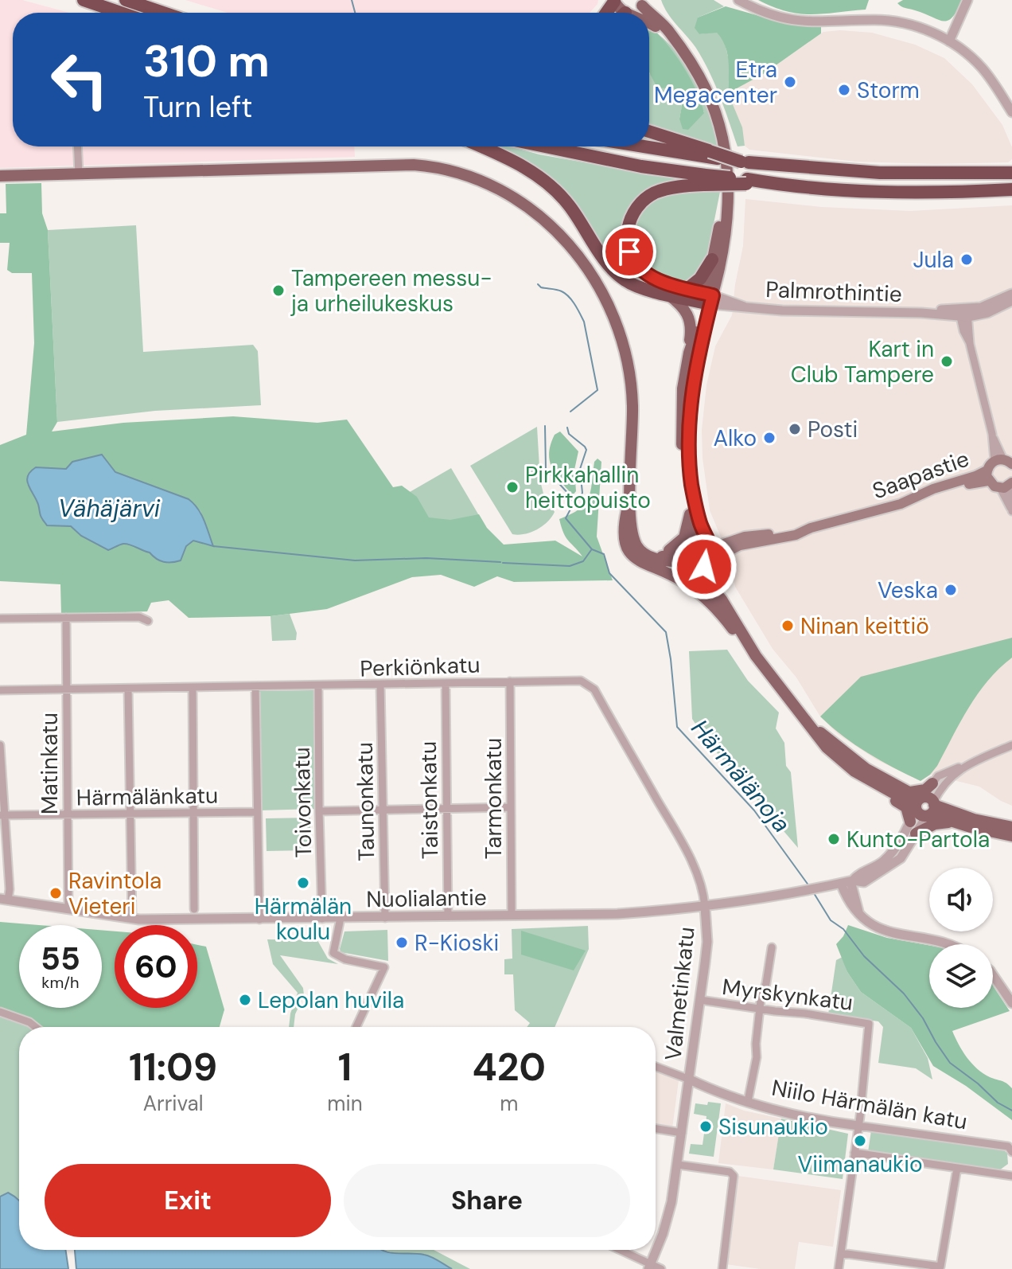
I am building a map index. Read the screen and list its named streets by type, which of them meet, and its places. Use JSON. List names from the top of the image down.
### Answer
{
  "streets": {
    "main road": ["Saapastie"],
    "street": [
      "Palmrothintie",
      "Perkiönkatu",
      "Matinkatu",
      "Härmälänkatu",
      "Tarmonkatu",
      "Taistonkatu",
      "Taunonkatu",
      "Toivonkatu",
      "Nuolialantie",
      "Valmetinkatu",
      "Myrskynkatu",
      "Niilo Härmälän katu"
    ]
  },
  "crossings": [
    ["Perkiönkatu", "Matinkatu"],
    ["Perkiönkatu", "Tarmonkatu"],
    ["Perkiönkatu", "Taistonkatu"],
    ["Perkiönkatu", "Taunonkatu"],
    ["Perkiönkatu", "Toivonkatu"],
    ["Perkiönkatu", "Nuolialantie"],
    ["Perkiönkatu", "Valmetinkatu"],
    ["Matinkatu", "Härmälänkatu"],
    ["Matinkatu", "Nuolialantie"],
    ["Tarmonkatu", "Nuolialantie"],
    ["Taistonkatu", "Nuolialantie"],
    ["Taunonkatu", "Nuolialantie"],
    ["Toivonkatu", "Nuolialantie"],
    ["Nuolialantie", "Valmetinkatu"],
    ["Valmetinkatu", "Myrskynkatu"],
    ["Valmetinkatu", "Niilo Härmälän katu"],
    ["Myrskynkatu", "Niilo Härmälän katu"]
  ],
  "water": ["Vähäjärvi", "Härmälänoja"],
  "places": [
    "Etra Megacenter",
    "Storm",
    "Jula",
    "Tampereen messu- ja urheilukeskus",
    "Kart in Club Tampere",
    "Posti",
    "Alko",
    "Pirkkahallin heittopuisto",
    "Veska",
    "Ninan keittiö",
    "Kunto-Partola",
    "Härmälän koulu",
    "Ravintola Vieteri",
    "R-Kioski",
    "Lepolan huvila",
    "Sisunaukio",
    "Viimanaukio"
  ],
  "page": {
    "turn": ["310 m", "Turn left"],
    "speed": "55 km/h",
    "limit": "60",
    "eta": [
      "11:09",
      "Arrival",
      "1",
      "min",
      "420",
      "m"
    ],
    "buttons": ["Exit", "Share"]
  }
}
